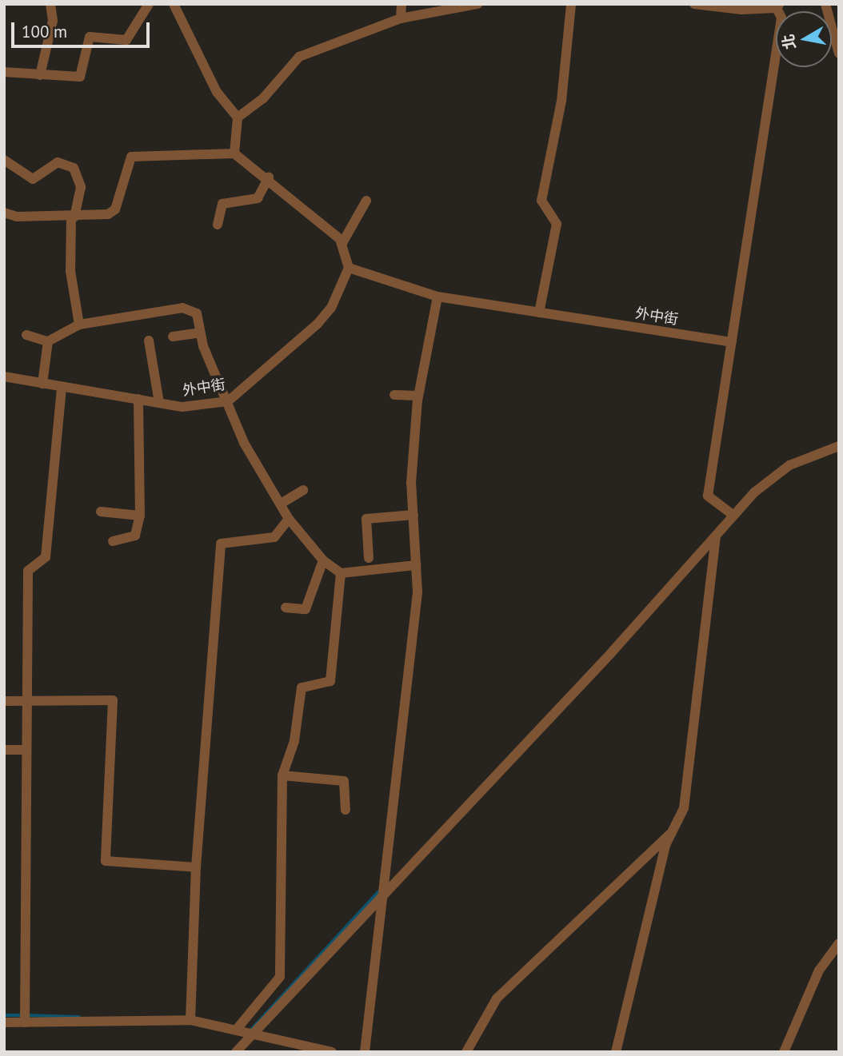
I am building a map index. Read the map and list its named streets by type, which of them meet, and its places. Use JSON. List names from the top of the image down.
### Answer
{
  "streets": {
    "street": ["外中街"]
  },
  "scale_bar": "100 m",
  "north": "left"
}
